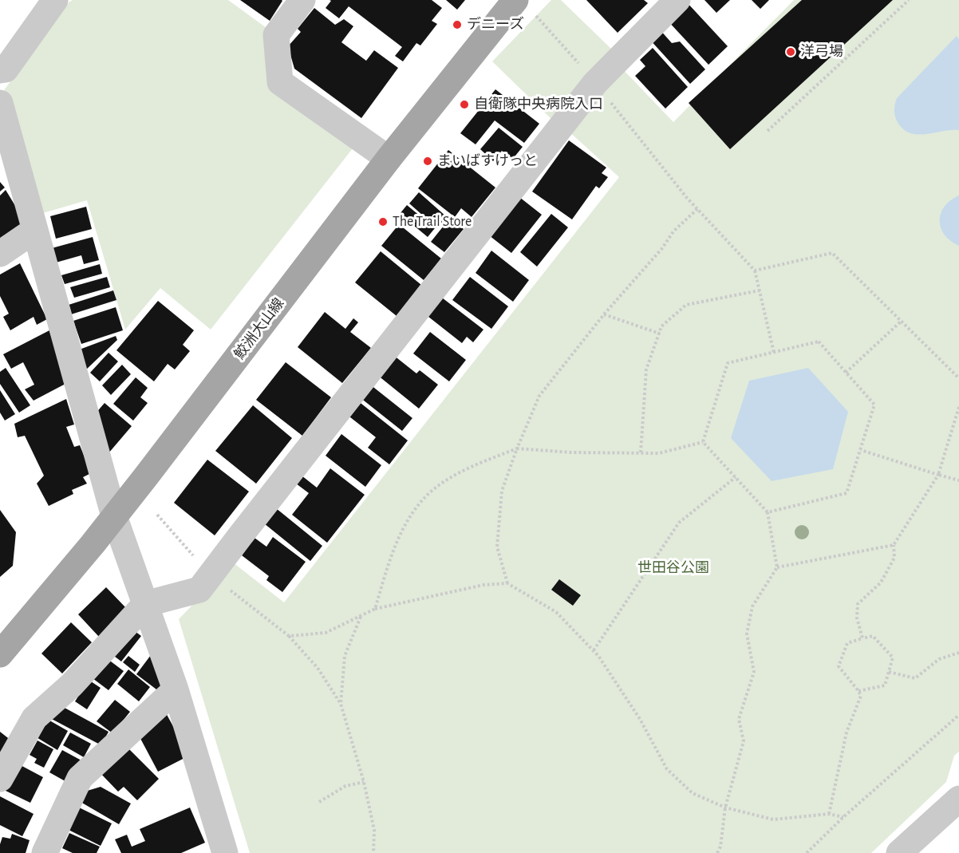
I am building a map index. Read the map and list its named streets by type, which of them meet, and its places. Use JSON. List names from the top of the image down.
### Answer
{
  "streets": {
    "main road": ["鮫洲大山線"]
  },
  "parks": ["世田谷公園"],
  "places": [
    "デニーズ",
    "洋弓場",
    "自衛隊中央病院入口",
    "まいばすけっと",
    "The Trail Store"
  ]
}
